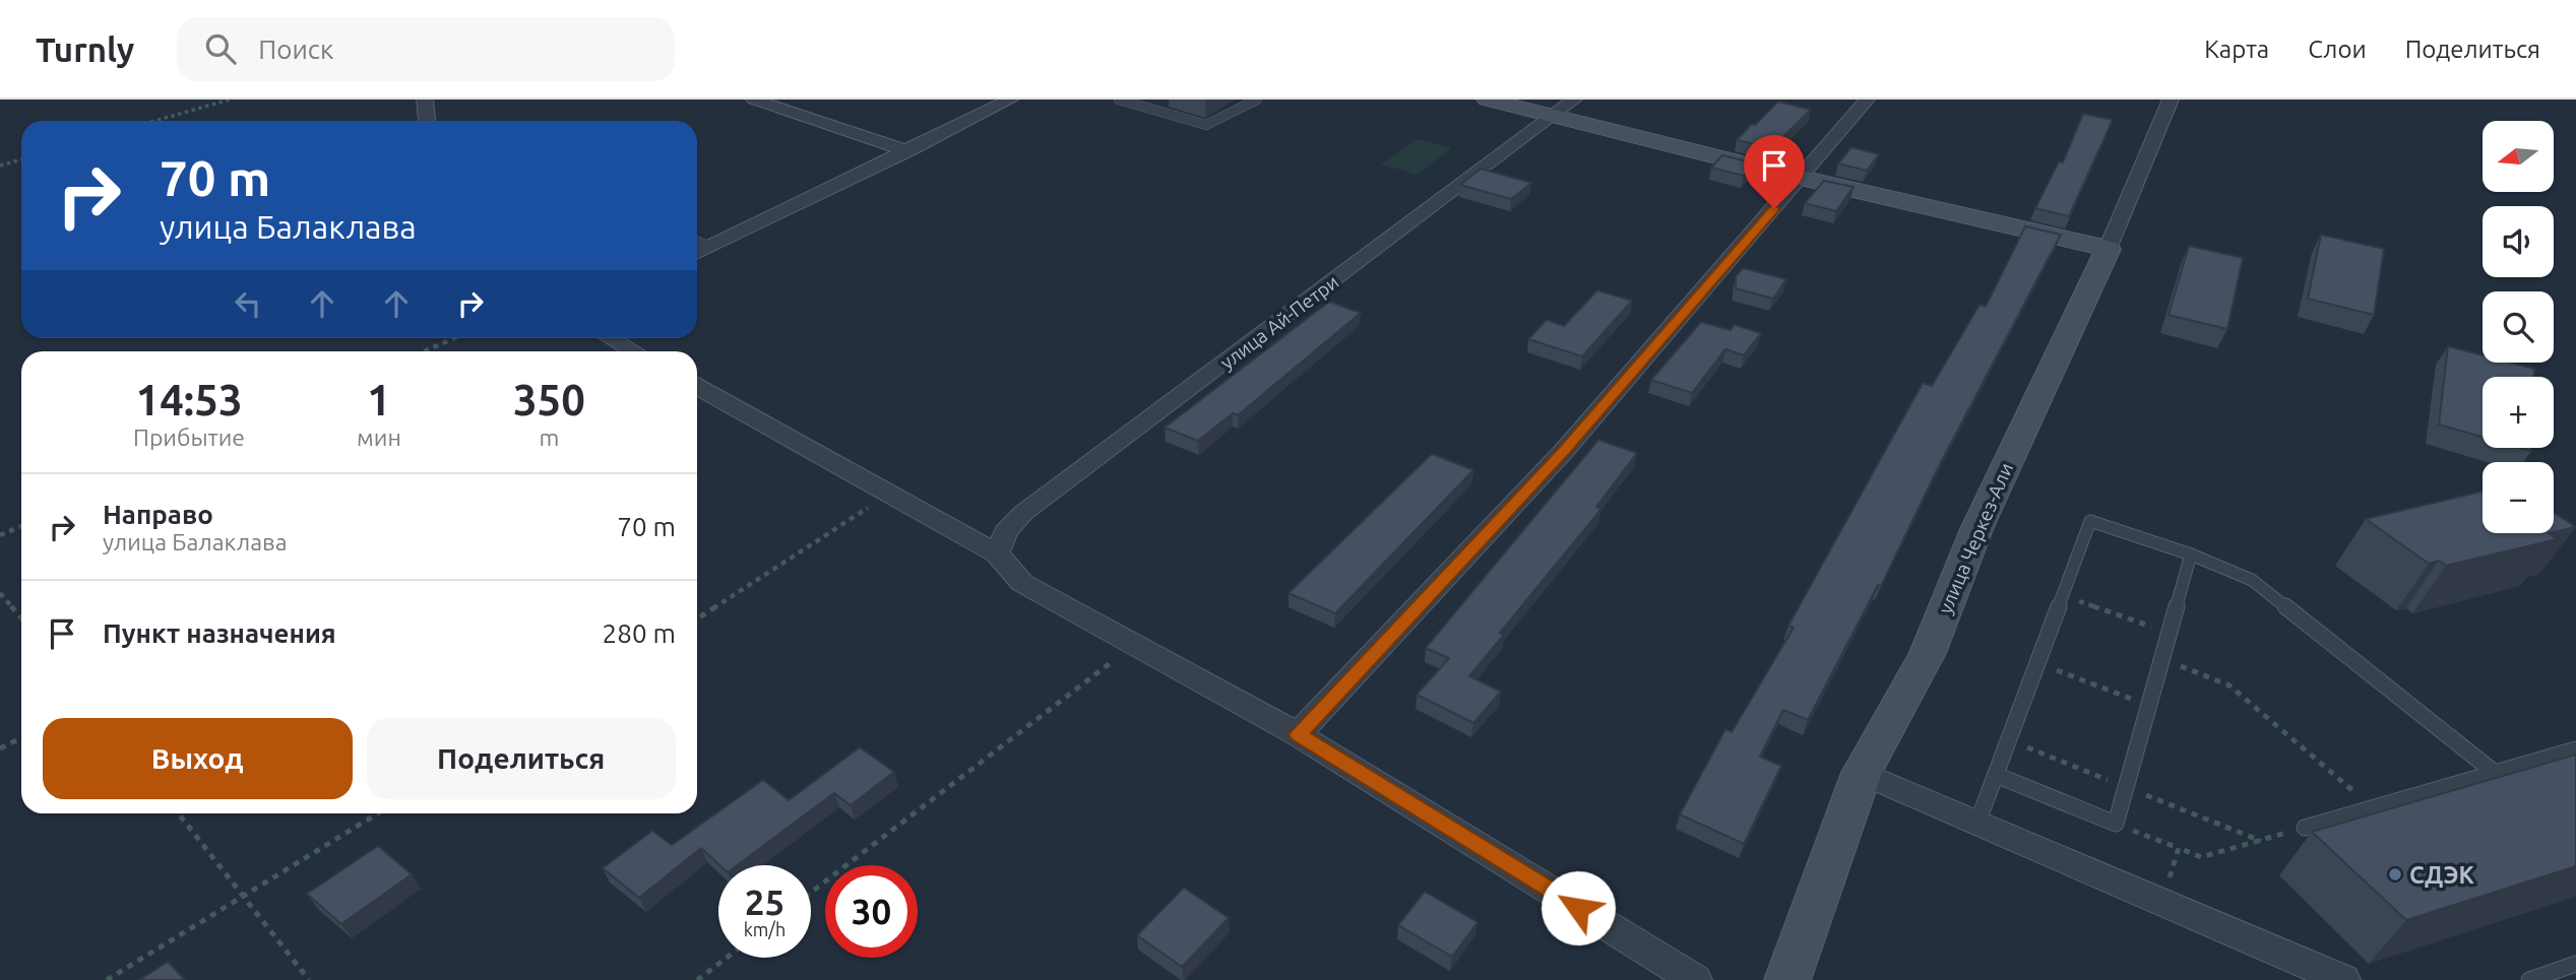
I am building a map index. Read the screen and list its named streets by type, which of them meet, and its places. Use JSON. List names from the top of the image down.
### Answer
{
  "streets": {
    "street": ["улица Ай-Петри", "улица Черкез-Али"]
  },
  "places": ["СДЭК"],
  "north": "left",
  "page": {
    "header": "Turnly",
    "search": "Поиск",
    "nav": ["Карта", "Слои", "Поделиться"],
    "map_buttons": ["+", "−"],
    "turn": ["70 m", "улица Балаклава"],
    "eta": [
      "14:53",
      "Прибытие",
      "1",
      "мин",
      "350",
      "m"
    ],
    "list": [
      {
        "name": "Направо",
        "note": "улица Балаклава",
        "value": "70 m"
      },
      {
        "name": "Пункт назначения",
        "value": "280 m"
      }
    ],
    "buttons": ["Выход", "Поделиться"],
    "speed": "25 km/h",
    "limit": "30"
  }
}
